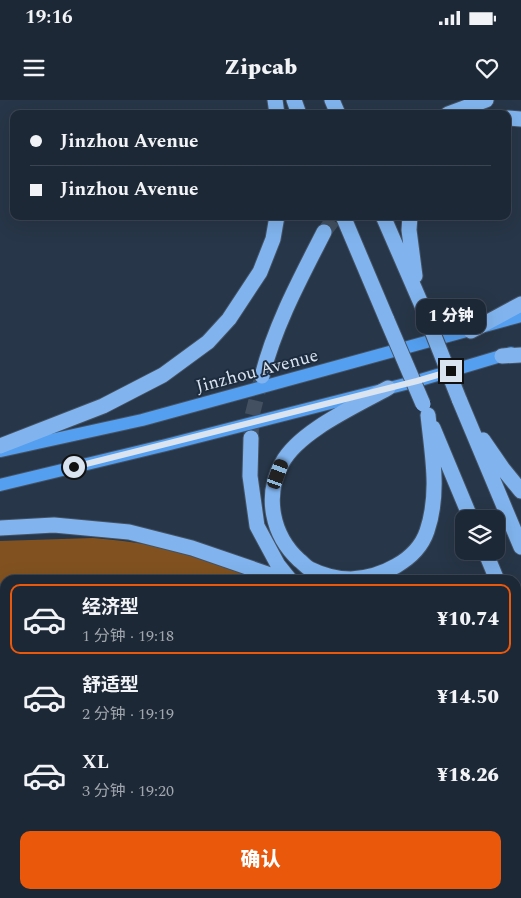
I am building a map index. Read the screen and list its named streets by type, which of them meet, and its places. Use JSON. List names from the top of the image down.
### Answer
{
  "streets": {
    "main road": ["Jinzhou Avenue"]
  },
  "page": {
    "status": "19:16",
    "header": "Zipcab",
    "banner": ["Jinzhou Avenue", "Jinzhou Avenue"],
    "bubble": "1 分钟",
    "list": [
      {
        "name": "经济型",
        "note": "1 分钟 · 19:18",
        "value": "¥10.74"
      },
      {
        "name": "舒适型",
        "note": "2 分钟 · 19:19",
        "value": "¥14.50"
      },
      {
        "name": "XL",
        "note": "3 分钟 · 19:20",
        "value": "¥18.26"
      }
    ],
    "buttons": "确认"
  }
}
